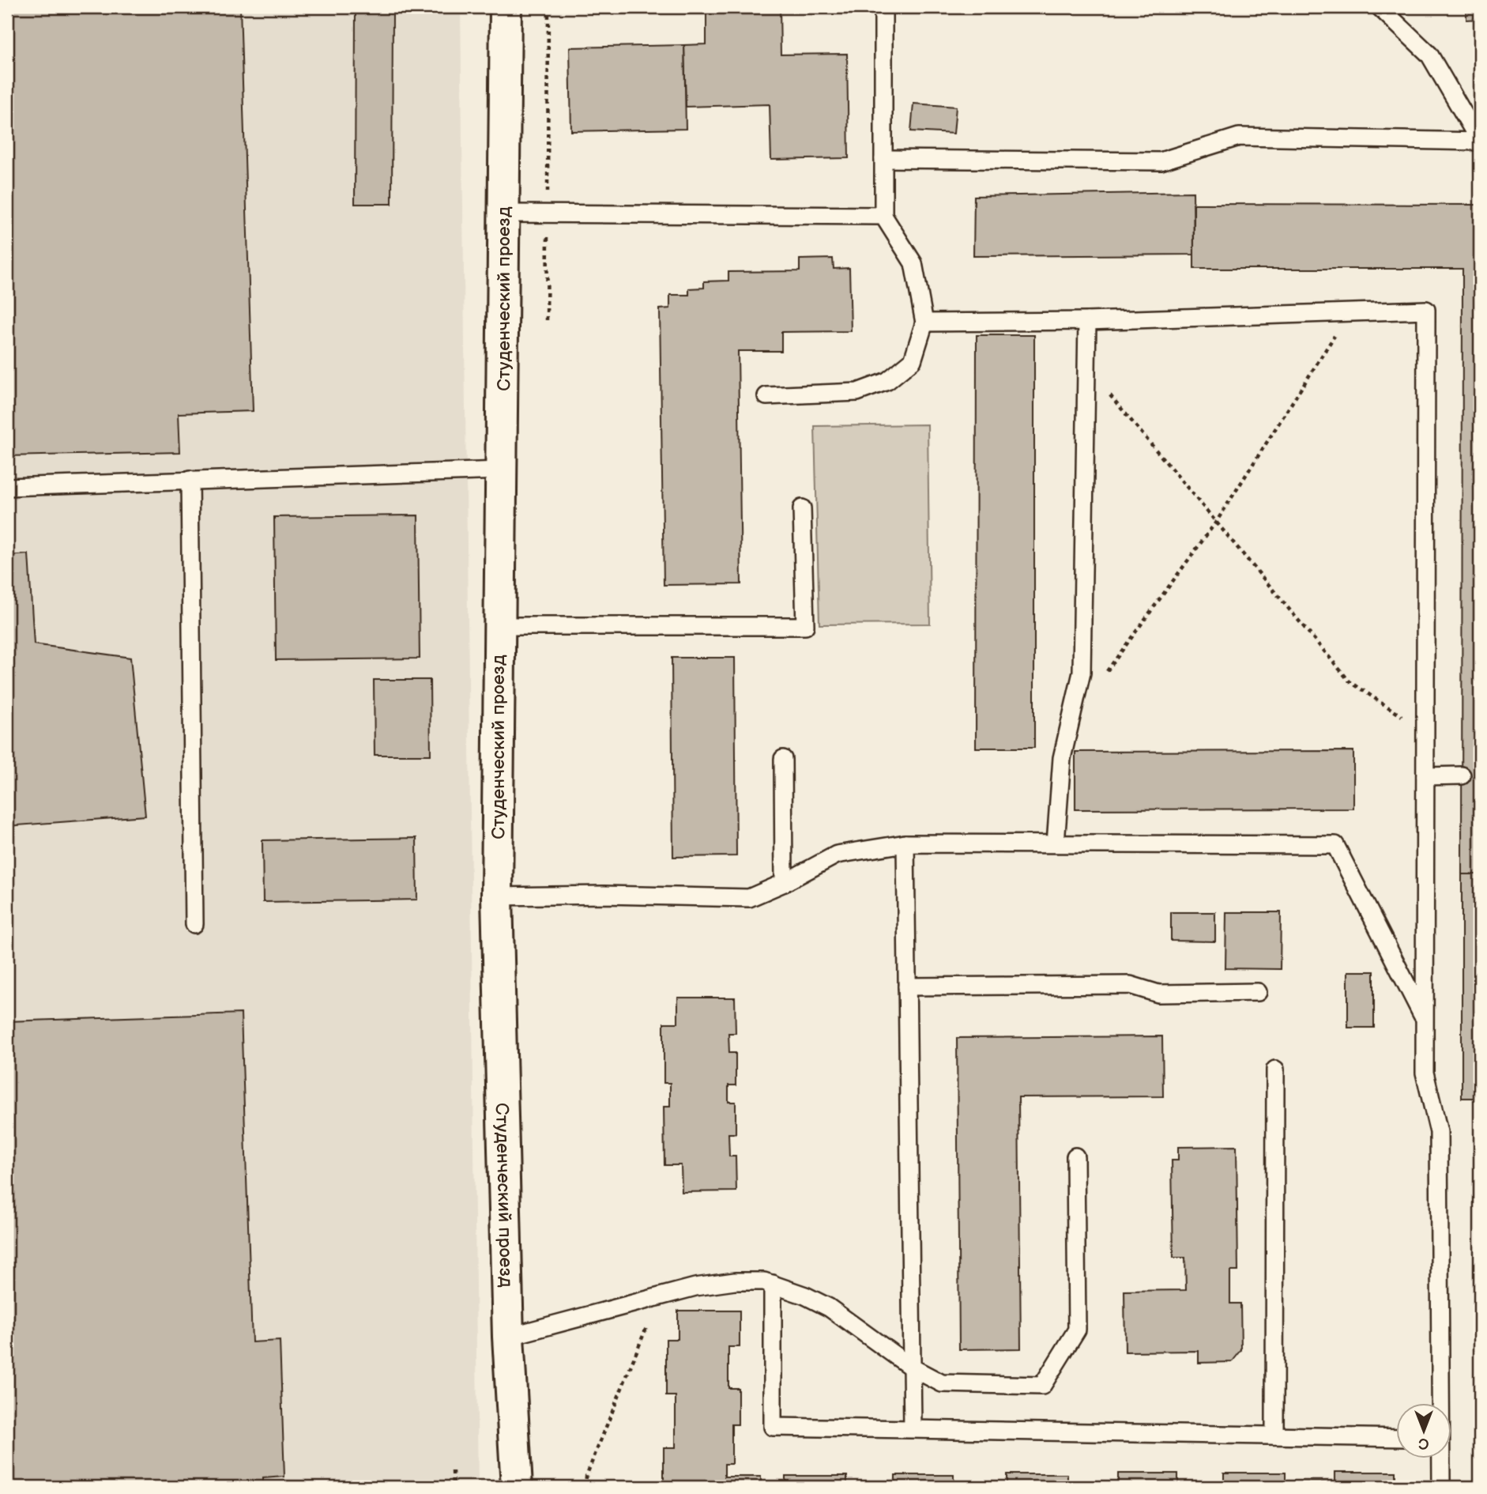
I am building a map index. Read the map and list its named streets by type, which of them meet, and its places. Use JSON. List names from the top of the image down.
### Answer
{
  "streets": {
    "street": ["Студенческий проезд"]
  },
  "north": "bottom"
}
